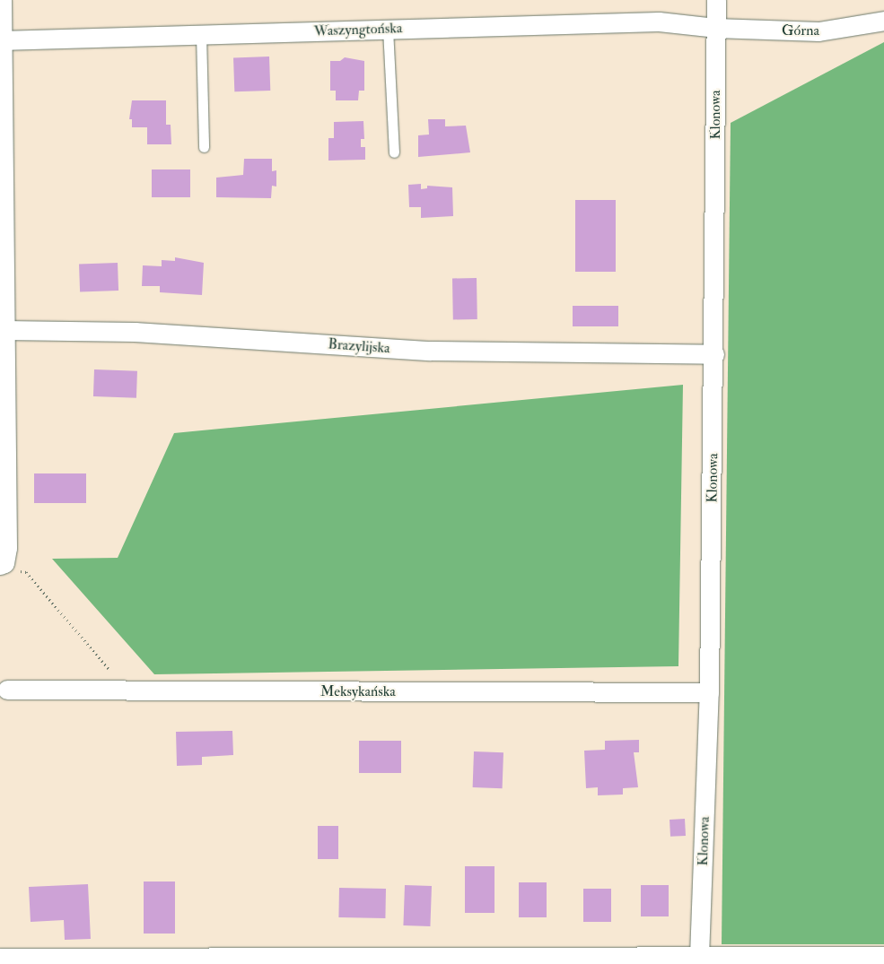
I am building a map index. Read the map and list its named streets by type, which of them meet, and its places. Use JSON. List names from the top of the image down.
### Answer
{
  "streets": {
    "street": [
      "Waszyngtońska",
      "Górna",
      "Klonowa",
      "Brazylijska",
      "Meksykańska"
    ]
  },
  "crossings": [
    ["Waszyngtońska", "Górna"],
    ["Waszyngtońska", "Klonowa"],
    ["Górna", "Klonowa"],
    ["Klonowa", "Brazylijska"],
    ["Klonowa", "Meksykańska"]
  ]
}
